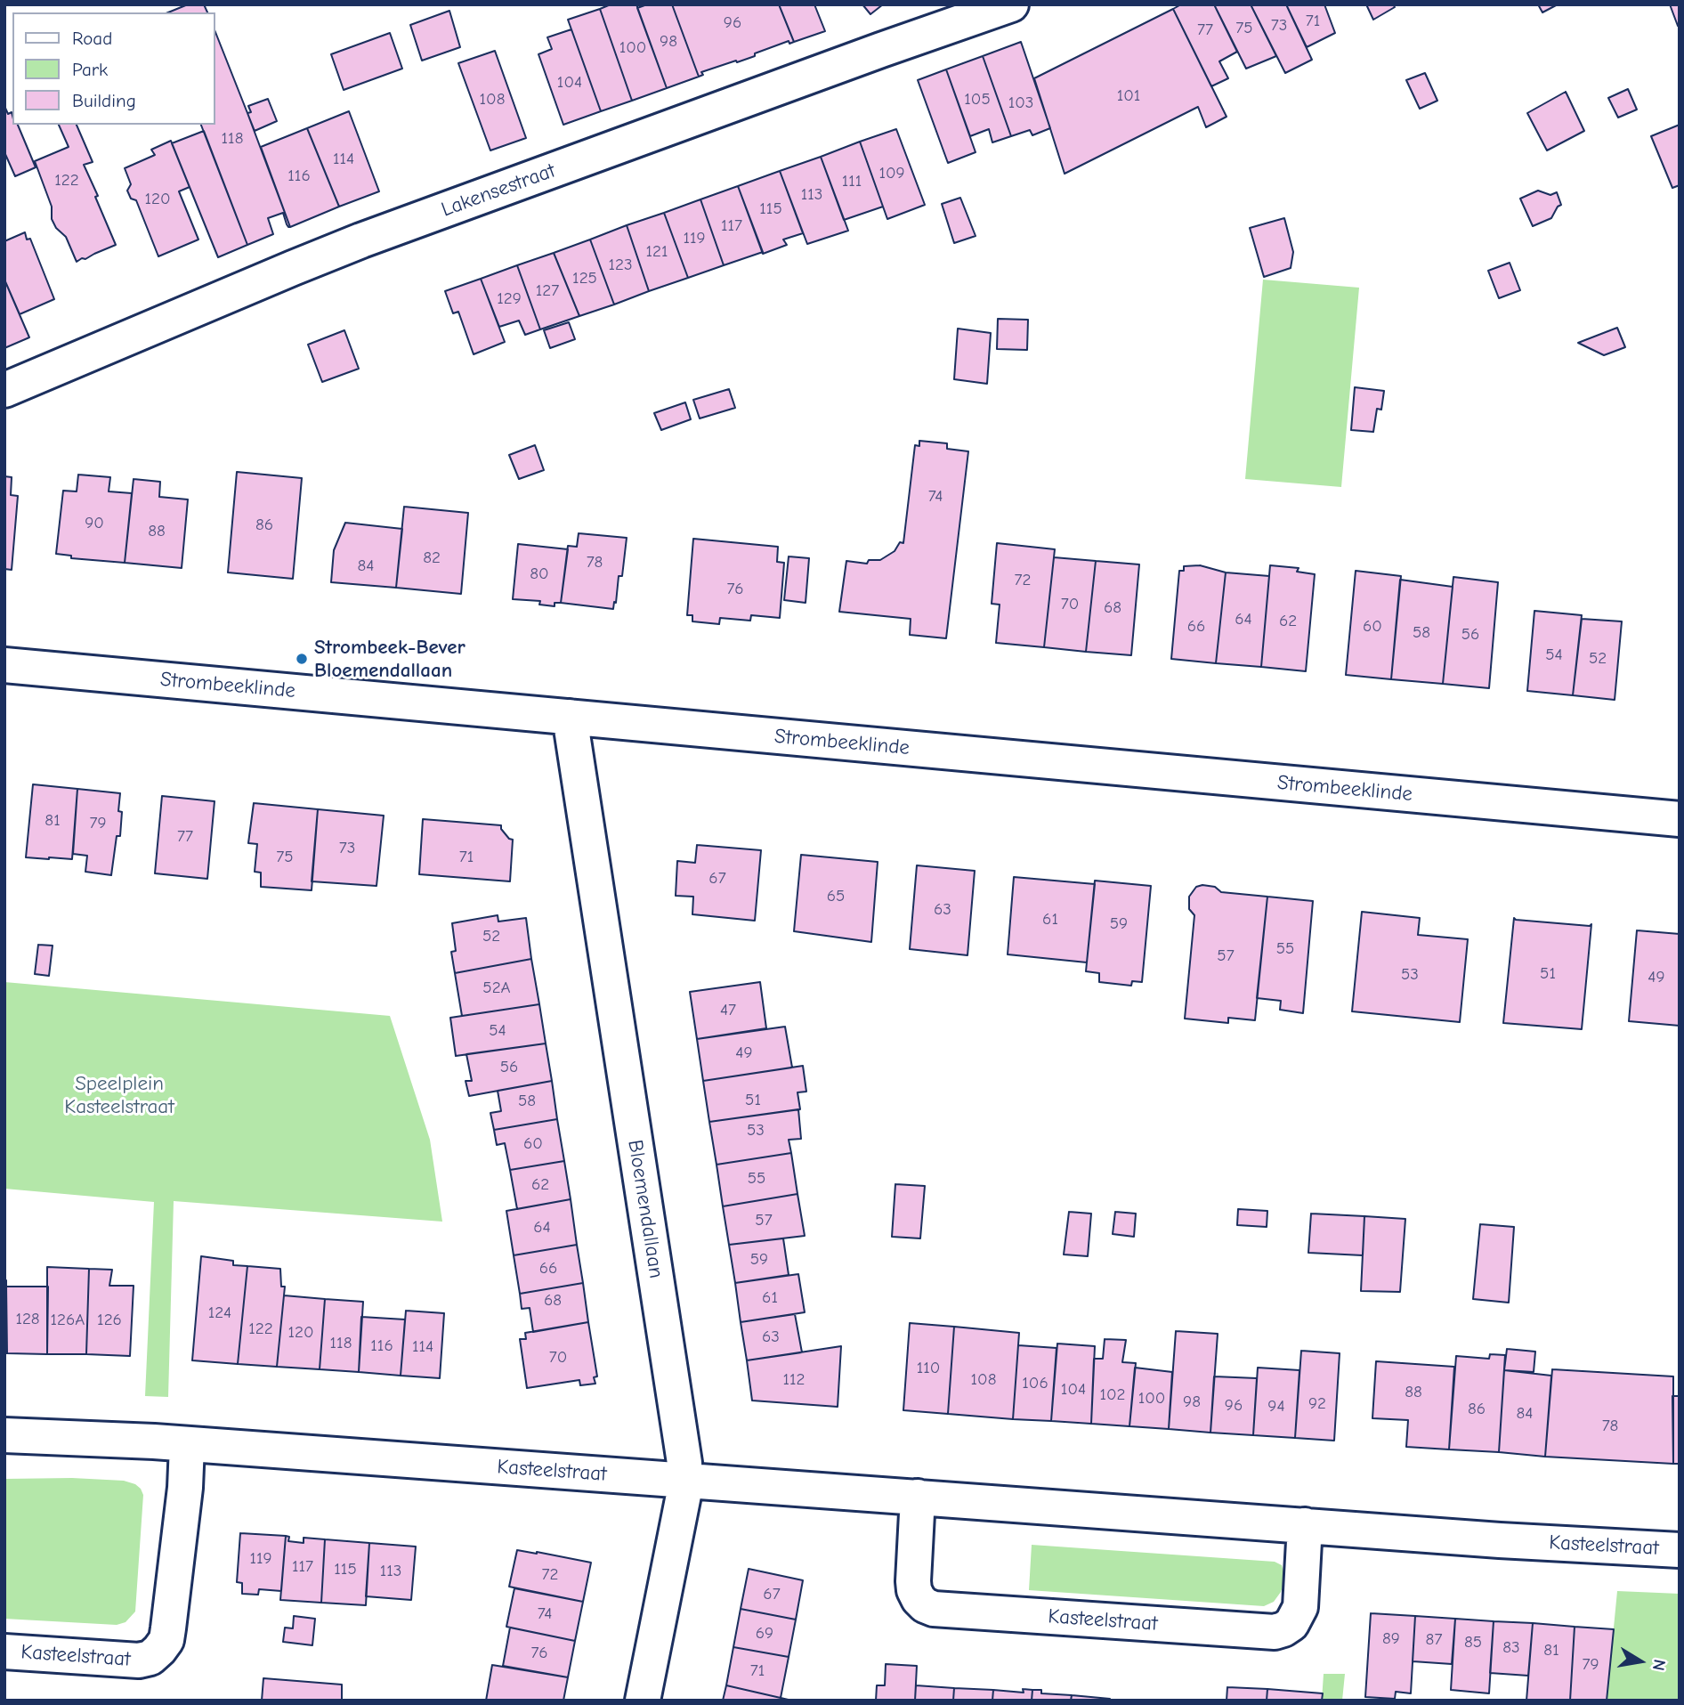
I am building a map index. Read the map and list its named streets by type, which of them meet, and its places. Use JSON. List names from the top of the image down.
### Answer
{
  "streets": {
    "street": [
      "Lakensestraat",
      "Strombeeklinde",
      "Bloemendallaan",
      "Kasteelstraat"
    ]
  },
  "crossings": [
    ["Strombeeklinde", "Bloemendallaan"],
    ["Bloemendallaan", "Kasteelstraat"]
  ],
  "parks": ["Speelplein Kasteelstraat"],
  "places": ["Strombeek-Bever Bloemendallaan"],
  "house_numbers": [
    "71",
    "96",
    "73",
    "75",
    "77",
    "98",
    "100",
    "104",
    "101",
    "108",
    "105",
    "103",
    "118",
    "114",
    "109",
    "116",
    "122",
    "111",
    "113",
    "120",
    "115",
    "117",
    "119",
    "121",
    "123",
    "125",
    "127",
    "129",
    "74",
    "90",
    "86",
    "88",
    "82",
    "78",
    "84",
    "80",
    "72",
    "76",
    "70",
    "68",
    "64",
    "62",
    "66",
    "60",
    "58",
    "56",
    "54",
    "52",
    "81",
    "79",
    "77",
    "73",
    "75",
    "71",
    "67",
    "65",
    "63",
    "61",
    "59",
    "52",
    "55",
    "57",
    "51",
    "53",
    "49",
    "52A",
    "47",
    "54",
    "49",
    "56",
    "51",
    "58",
    "53",
    "60",
    "55",
    "62",
    "57",
    "64",
    "59",
    "66",
    "61",
    "68",
    "124",
    "128",
    "126A",
    "126",
    "122",
    "120",
    "63",
    "118",
    "116",
    "114",
    "70",
    "110",
    "112",
    "108",
    "106",
    "104",
    "88",
    "102",
    "100",
    "98",
    "92",
    "96",
    "94",
    "86",
    "84",
    "78",
    "119",
    "117",
    "115",
    "113",
    "72",
    "67",
    "74",
    "69",
    "89",
    "87",
    "85",
    "83",
    "81",
    "76",
    "79",
    "71"
  ],
  "legend": ["Road", "Park", "Building"],
  "north": "right"
}
